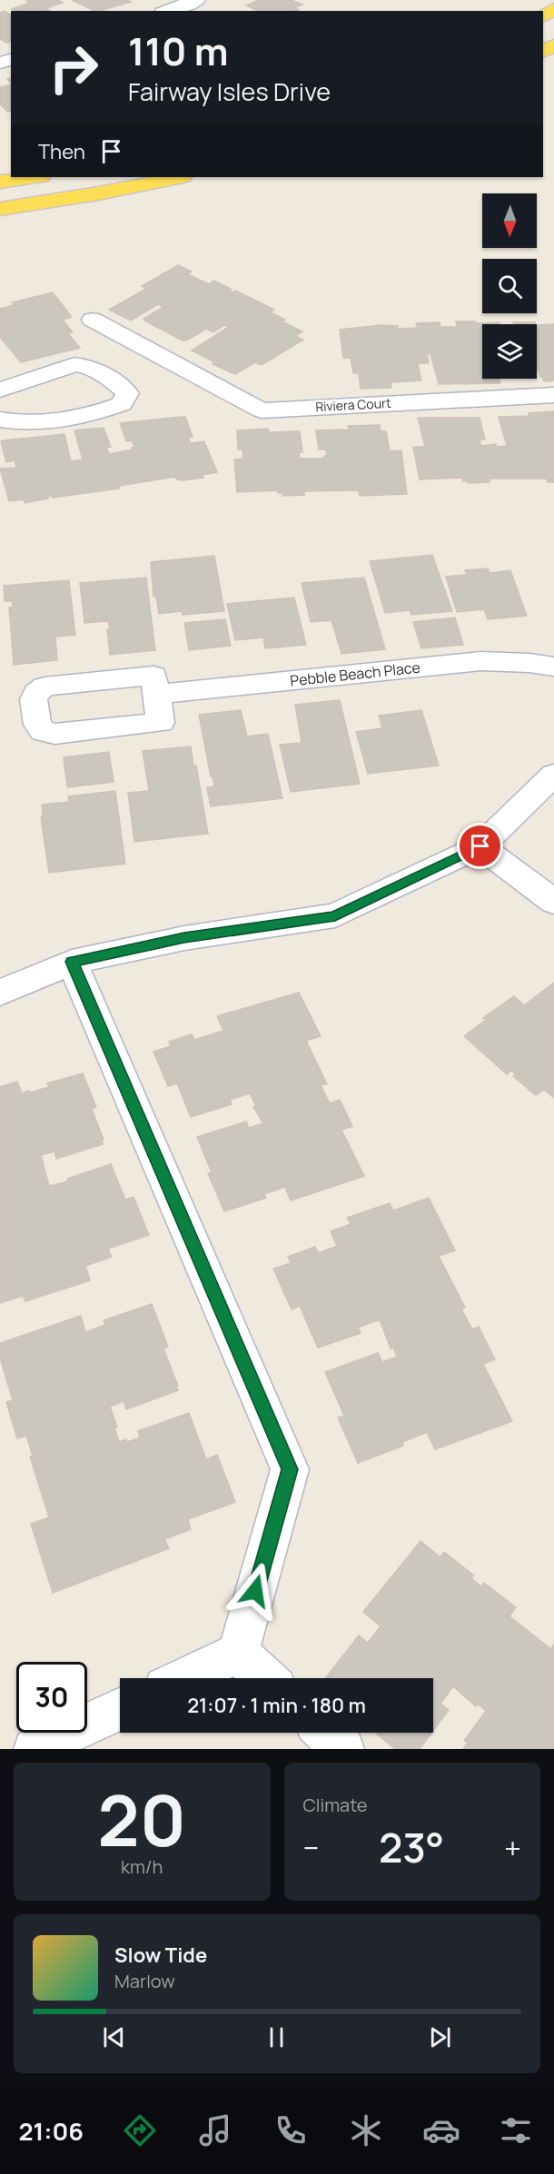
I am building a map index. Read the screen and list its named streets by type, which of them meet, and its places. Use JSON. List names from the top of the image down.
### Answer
{
  "streets": {
    "street": ["Riviera Court", "Pebble Beach Place"]
  },
  "north": "bottom",
  "page": {
    "turn": ["110 m", "Fairway Isles Drive"],
    "then": "Then",
    "limit": "30",
    "trip": "21:07 · 1 min · 180 m",
    "tile": [
      ["20", "km/h"],
      "Climate"
    ],
    "heat": ["−", "23°", "+"],
    "song": ["Slow Tide", "Marlow"],
    "tabs": "21:06"
  }
}
